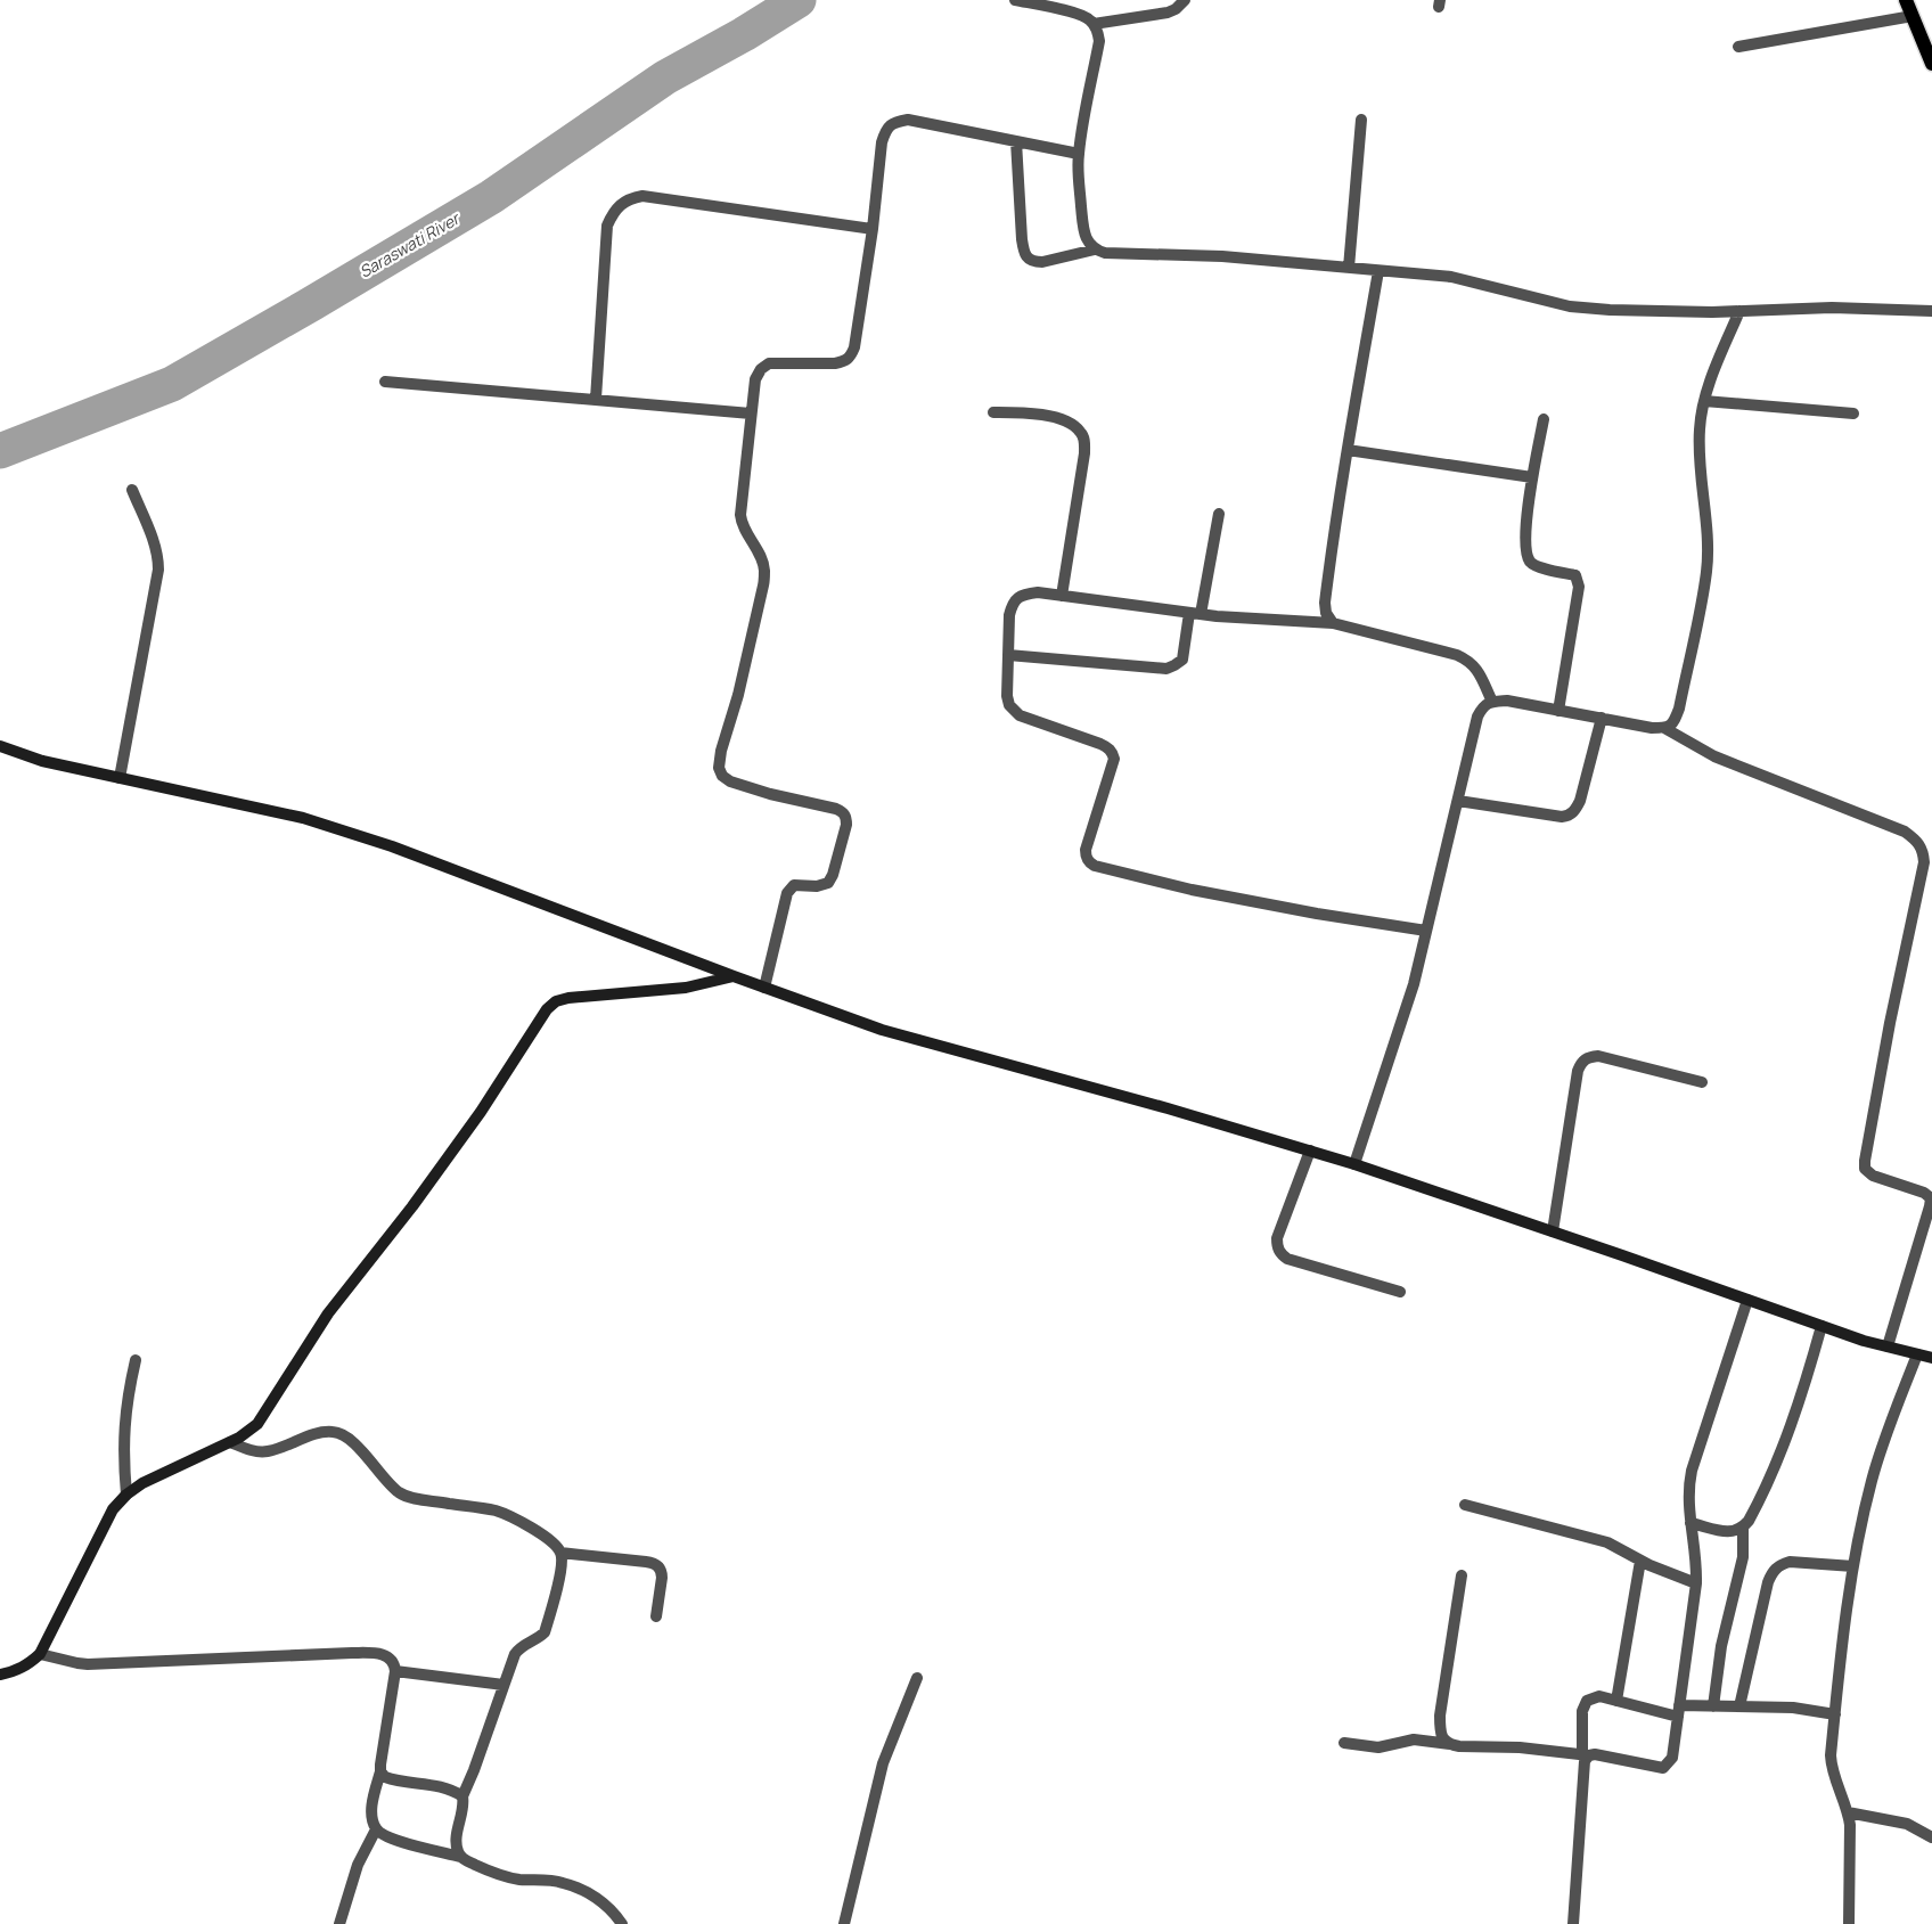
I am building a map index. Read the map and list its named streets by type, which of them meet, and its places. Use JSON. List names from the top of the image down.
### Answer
{
  "water": ["Saraswati River"]
}
